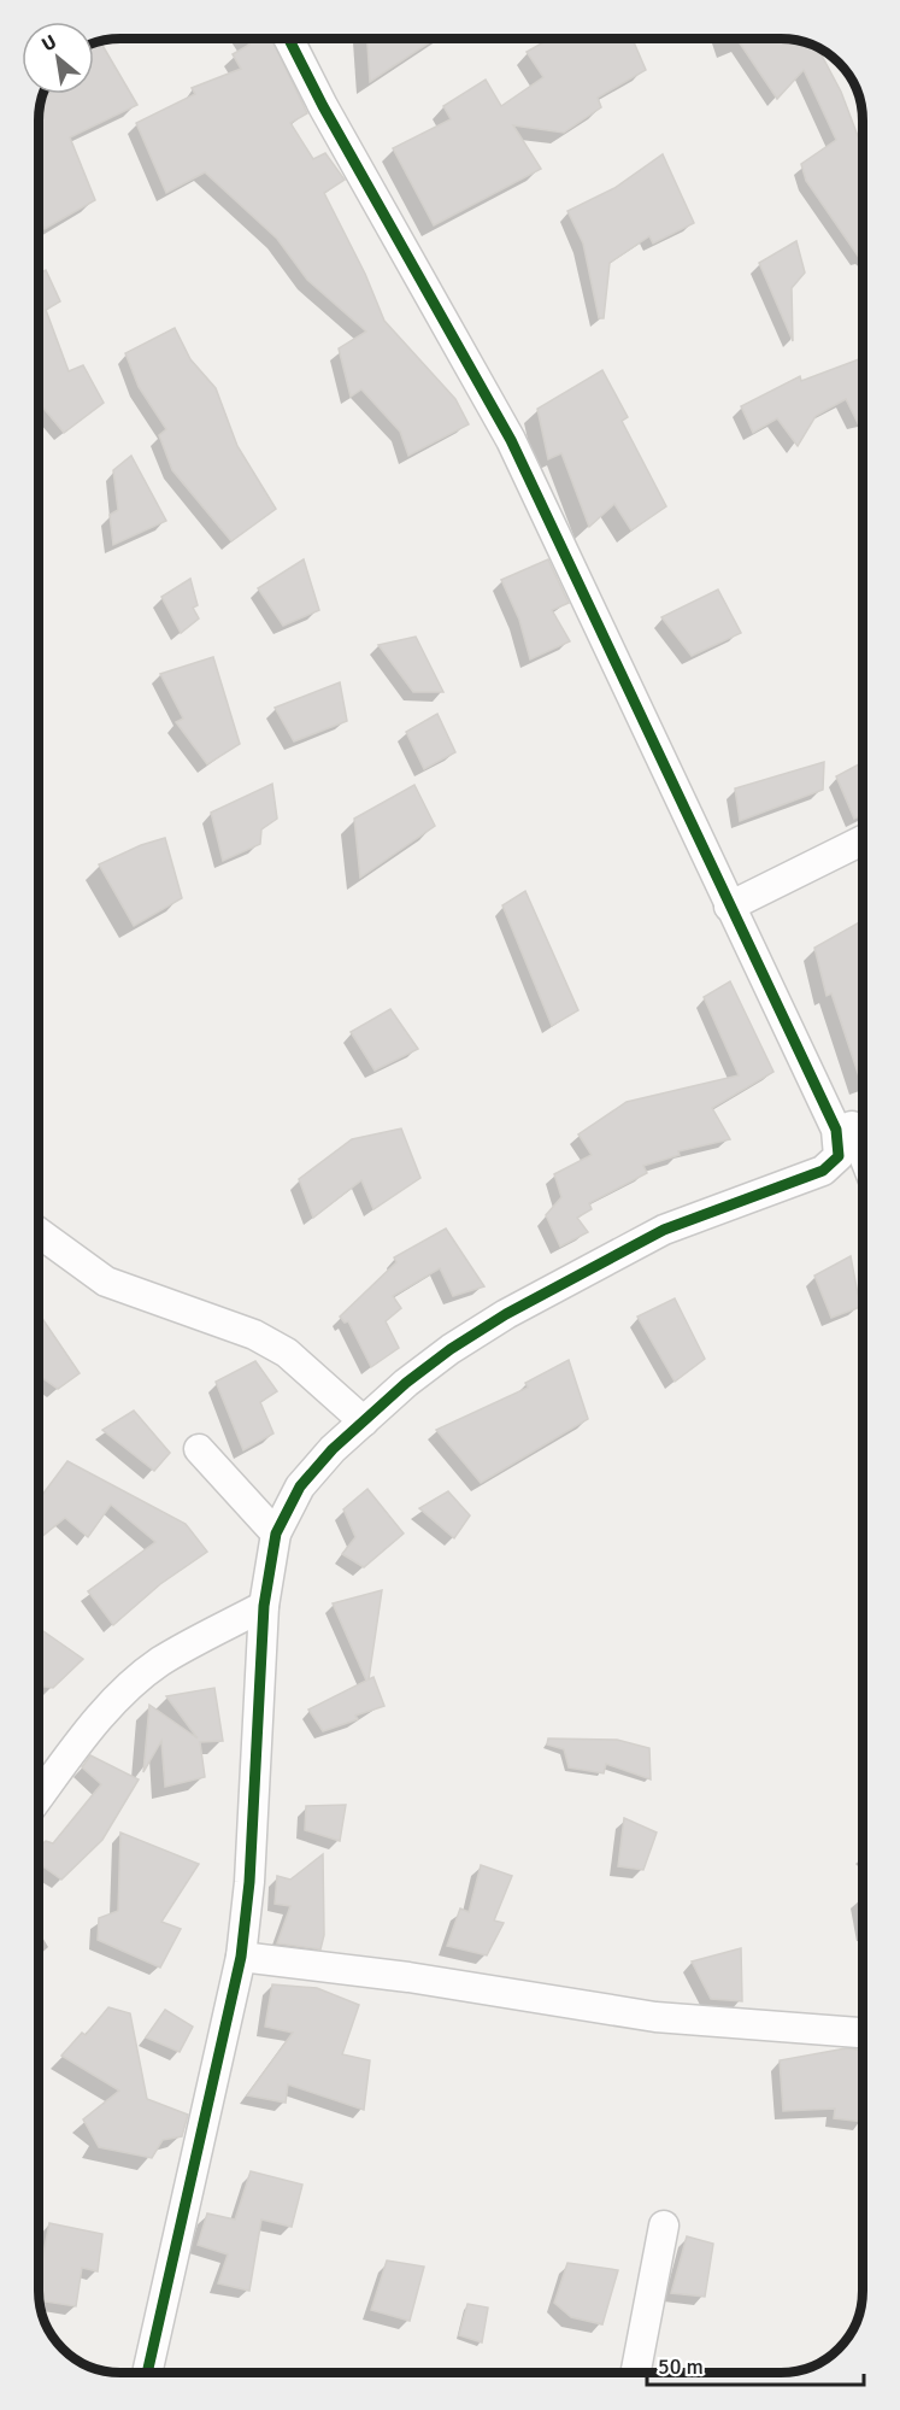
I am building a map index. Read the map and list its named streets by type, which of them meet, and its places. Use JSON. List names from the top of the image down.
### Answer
{
  "scale_bar": "50 m",
  "north": "top left"
}
